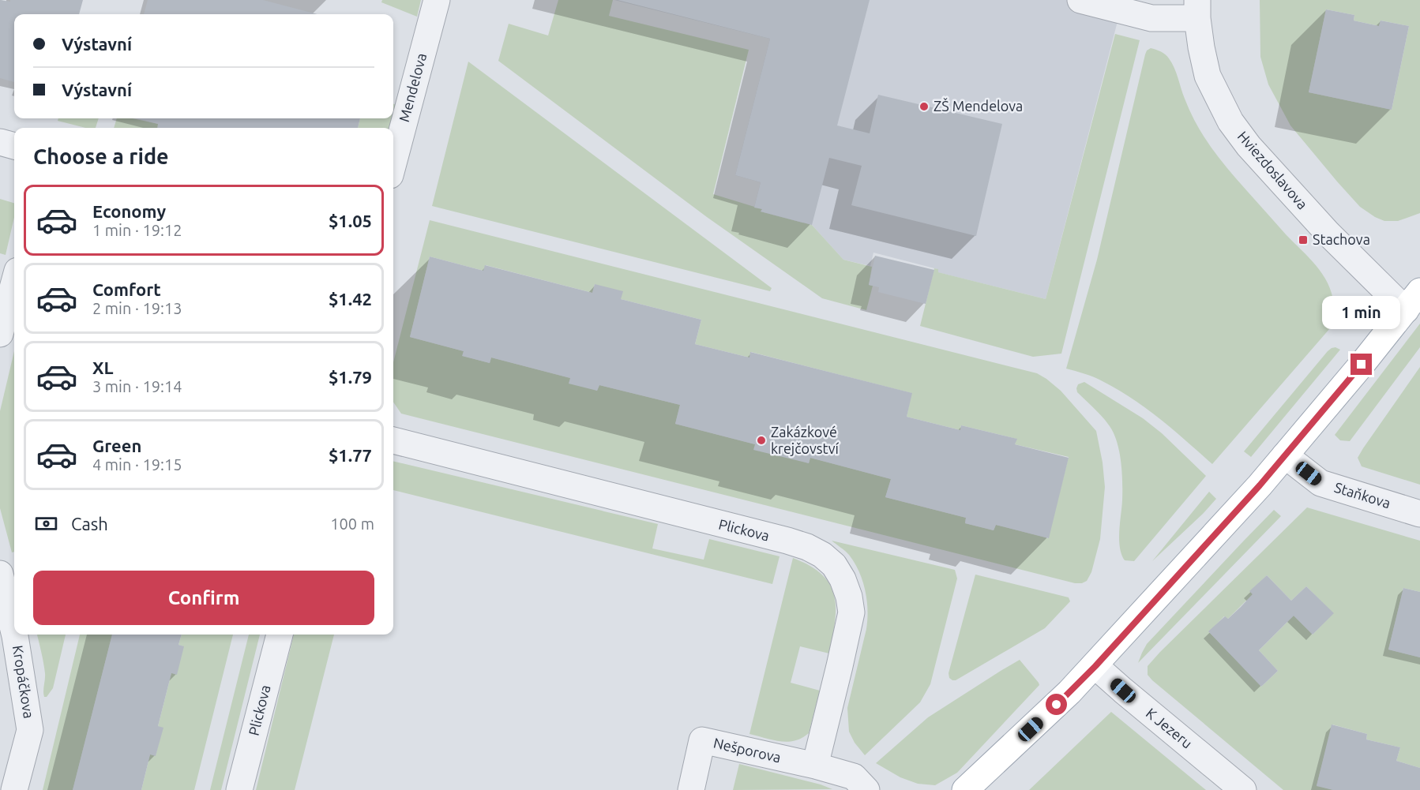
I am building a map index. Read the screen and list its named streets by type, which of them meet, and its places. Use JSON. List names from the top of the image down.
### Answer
{
  "streets": {
    "street": [
      "Mendelova",
      "Hviezdoslavova",
      "Staňkova",
      "Plickova",
      "Kropáčkova",
      "K Jezeru",
      "Nešporova"
    ]
  },
  "crossings": [
    ["Plickova", "Nešporova"]
  ],
  "places": {
    "other": ["ZŠ Mendelova", "Zakázkové krejčovství"],
    "transit": ["Stachova"]
  },
  "page": {
    "banner": ["Výstavní", "Výstavní"],
    "heading": "Choose a ride",
    "list": [
      {
        "name": "Economy",
        "note": "1 min · 19:12",
        "value": "$1.05"
      },
      {
        "name": "Comfort",
        "note": "2 min · 19:13",
        "value": "$1.42"
      },
      {
        "name": "XL",
        "note": "3 min · 19:14",
        "value": "$1.79"
      },
      {
        "name": "Green",
        "note": "4 min · 19:15",
        "value": "$1.77"
      }
    ],
    "bubble": "1 min",
    "pay": ["Cash", "100 m"],
    "buttons": "Confirm"
  }
}
